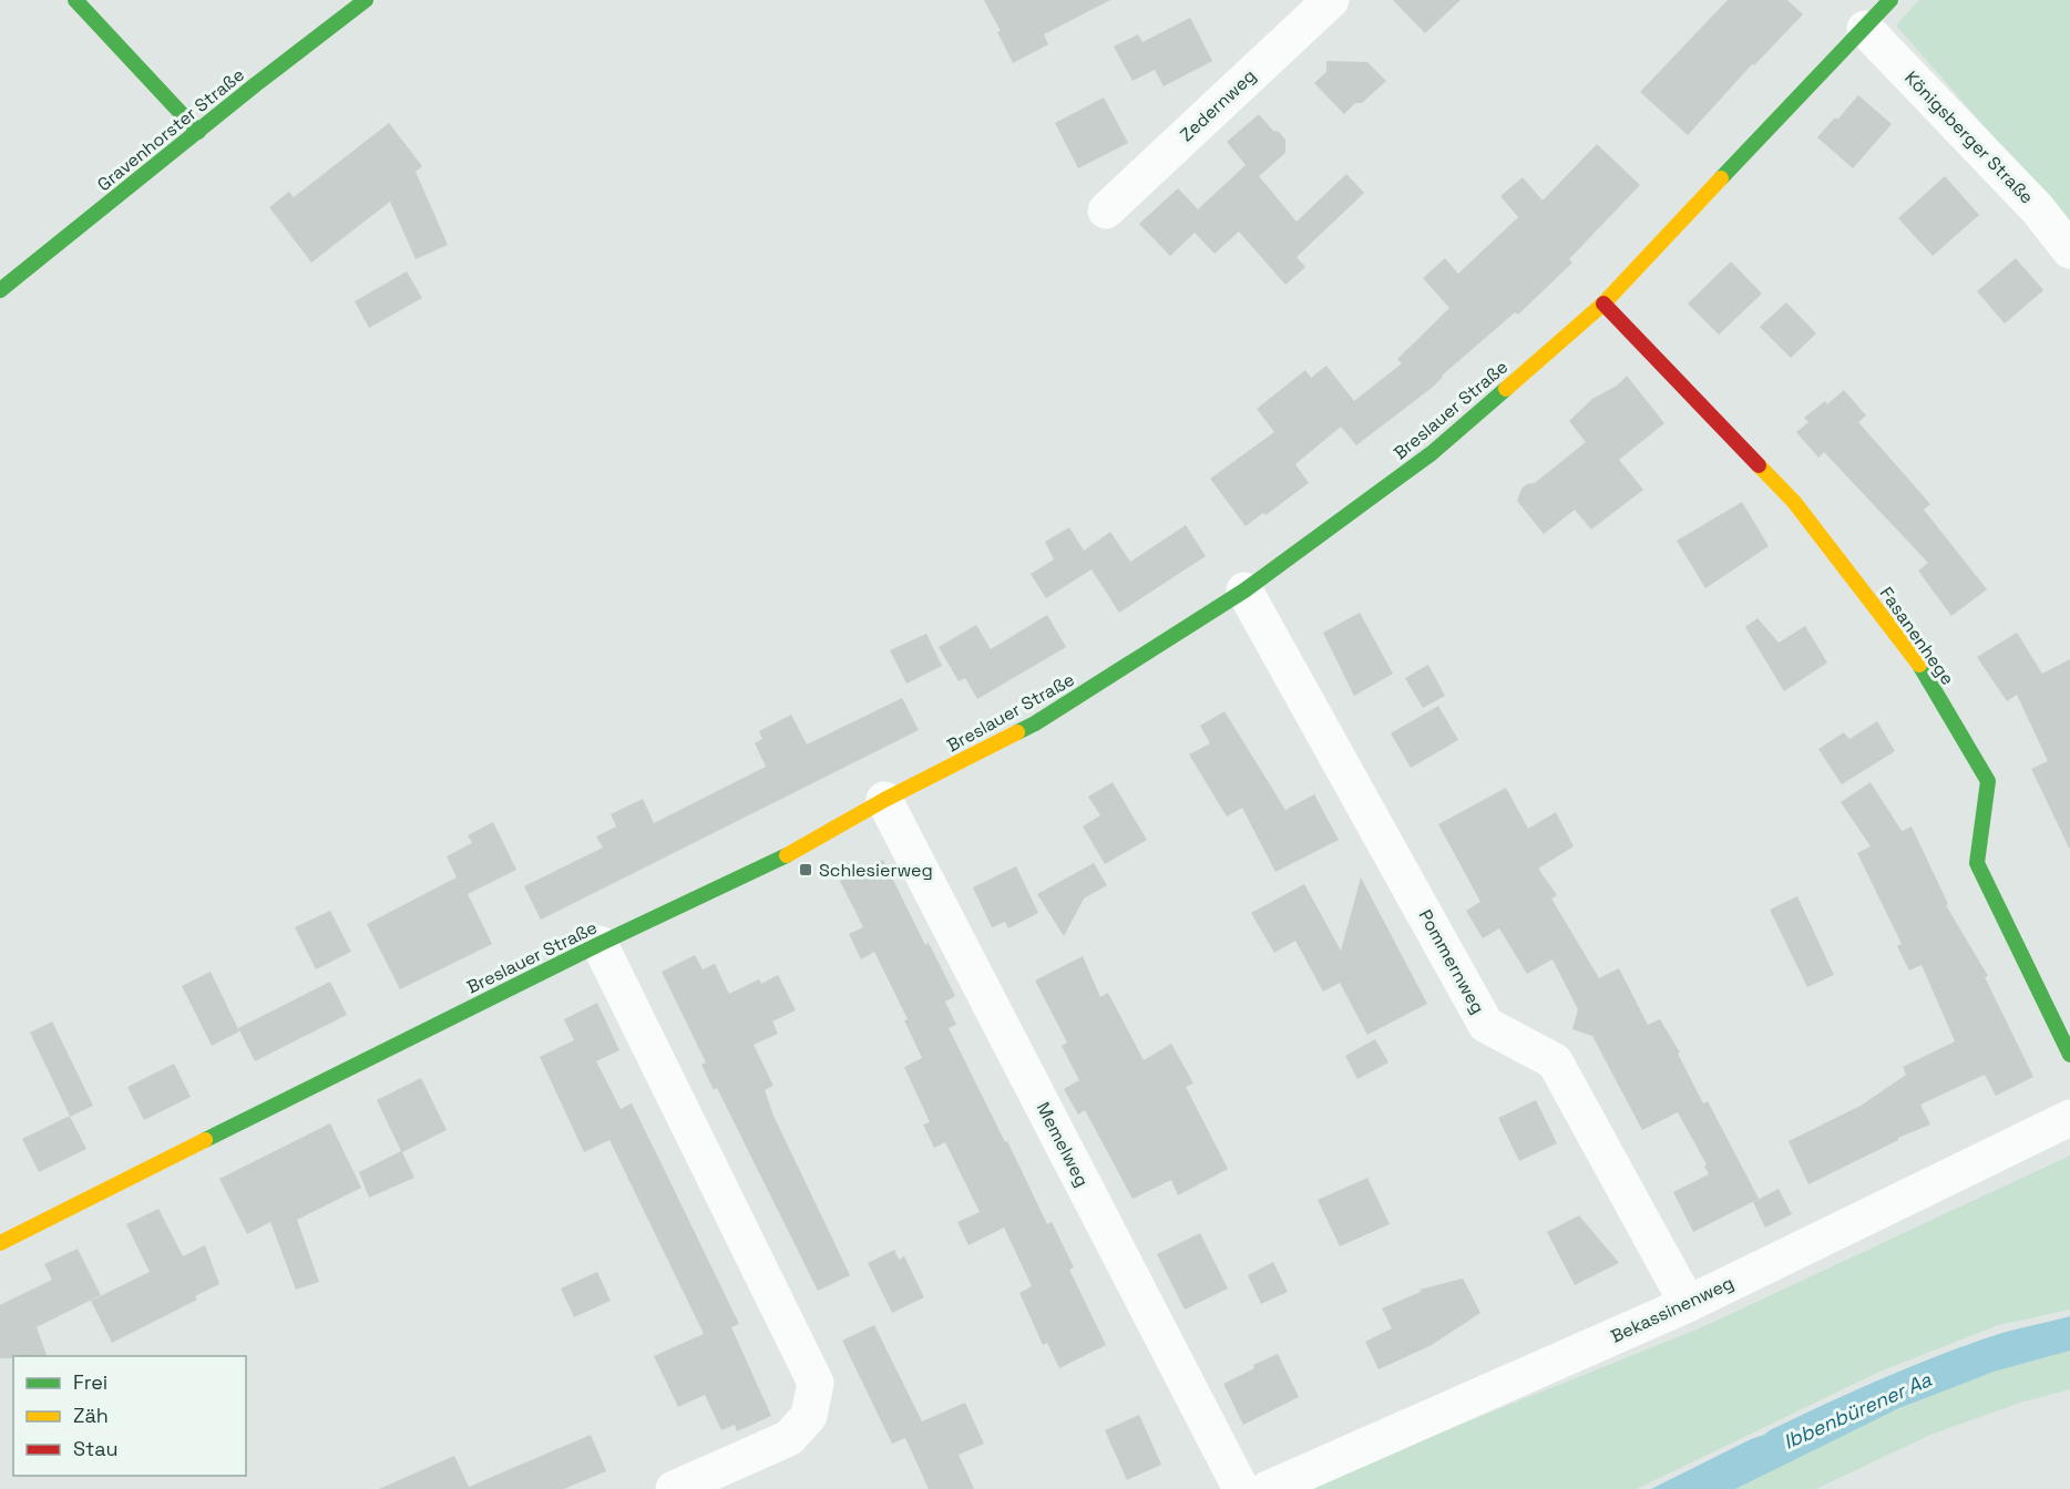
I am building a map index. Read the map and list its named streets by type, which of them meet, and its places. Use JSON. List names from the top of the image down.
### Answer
{
  "streets": {
    "street": [
      "Zedernweg",
      "Gravenhorster Straße",
      "Königsberger Straße",
      "Breslauer Straße",
      "Fasanenhege",
      "Pommernweg",
      "Memelweg",
      "Bekassinenweg"
    ]
  },
  "crossings": [
    ["Königsberger Straße", "Breslauer Straße"],
    ["Breslauer Straße", "Fasanenhege"],
    ["Breslauer Straße", "Pommernweg"],
    ["Breslauer Straße", "Memelweg"],
    ["Pommernweg", "Bekassinenweg"]
  ],
  "water": ["Ibbenbürener Aa"],
  "places": {
    "transit": ["Schlesierweg"]
  },
  "legend": ["Frei", "Zäh", "Stau"]
}
